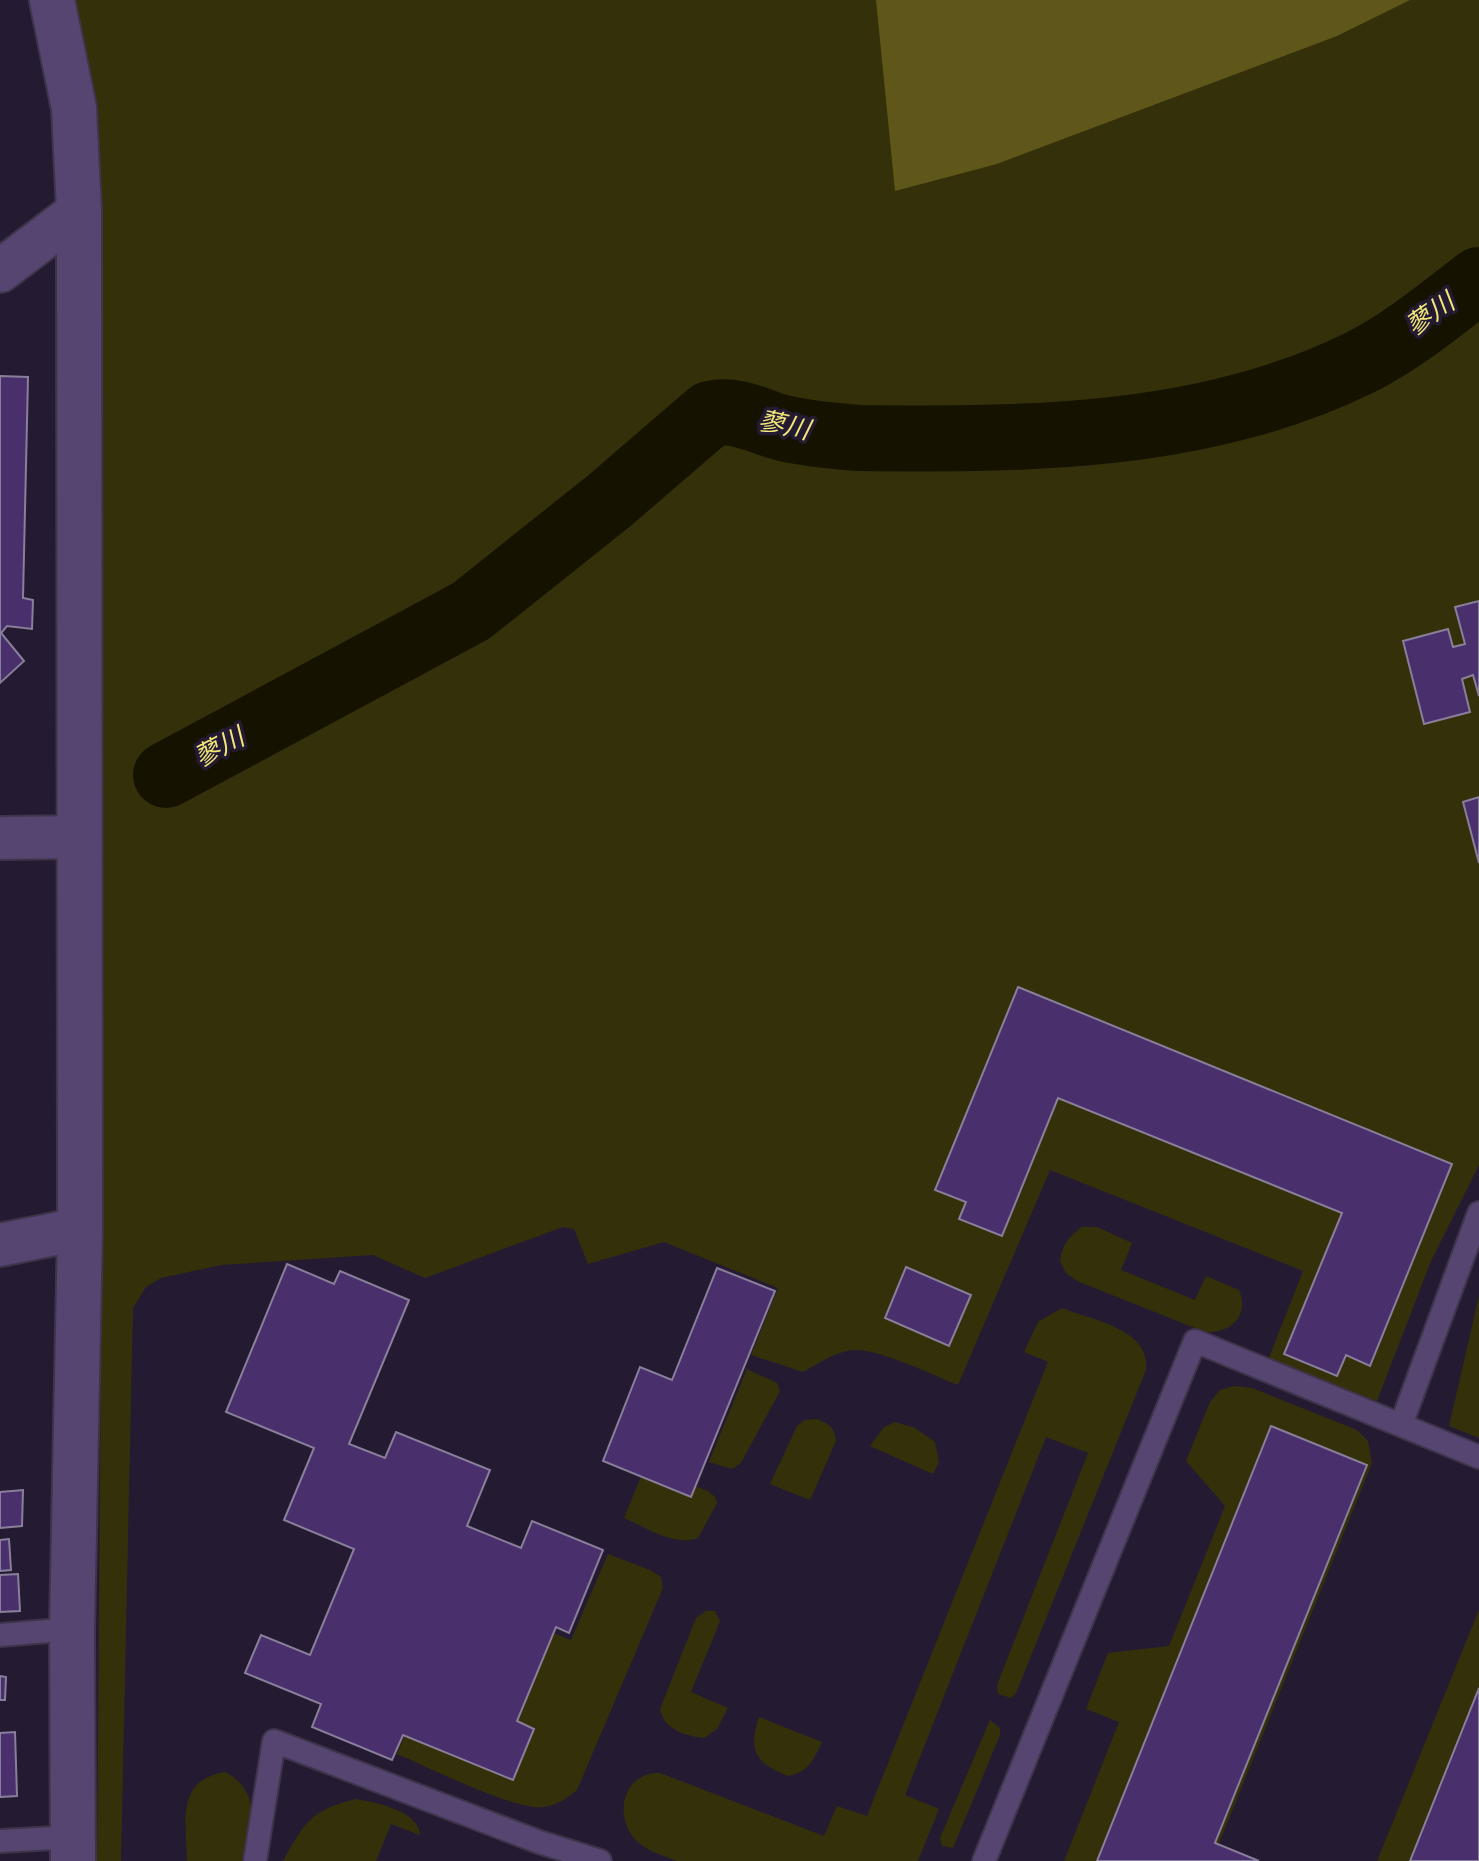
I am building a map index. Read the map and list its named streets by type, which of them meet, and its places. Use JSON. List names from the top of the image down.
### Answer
{
  "water": ["蓼川"]
}
